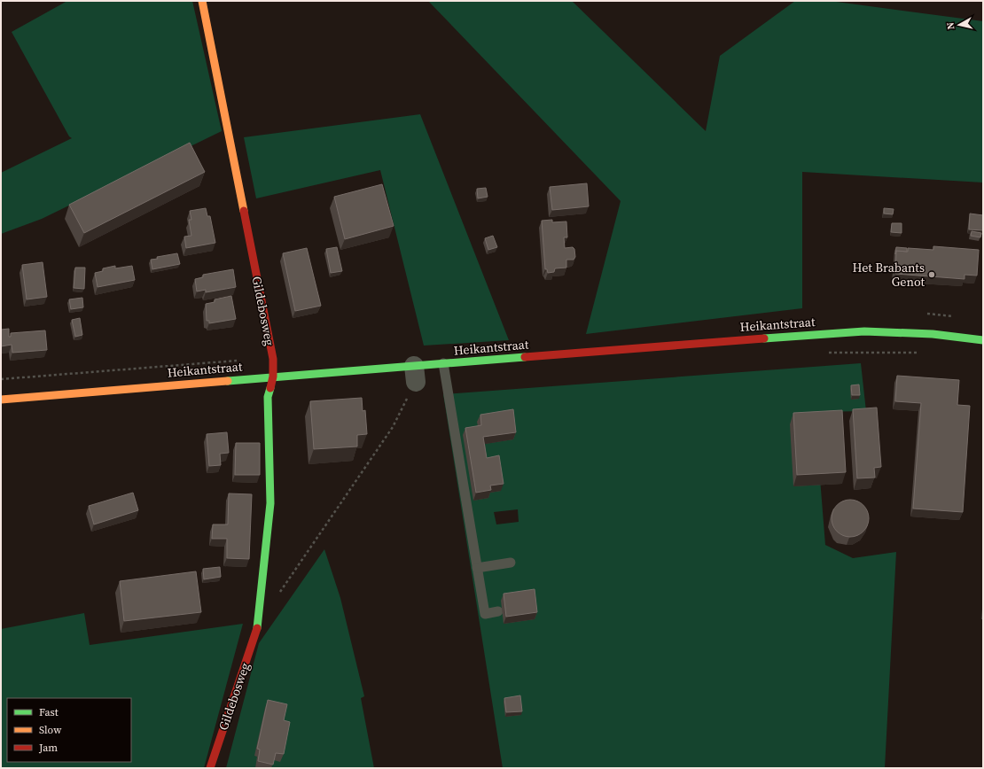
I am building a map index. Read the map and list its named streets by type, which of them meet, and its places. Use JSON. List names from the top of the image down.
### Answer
{
  "streets": {
    "street": ["Gildebosweg", "Heikantstraat"]
  },
  "crossings": [
    ["Gildebosweg", "Heikantstraat"]
  ],
  "places": ["Het Brabants Genot"],
  "legend": ["Fast", "Slow", "Jam"],
  "north": "left"
}
